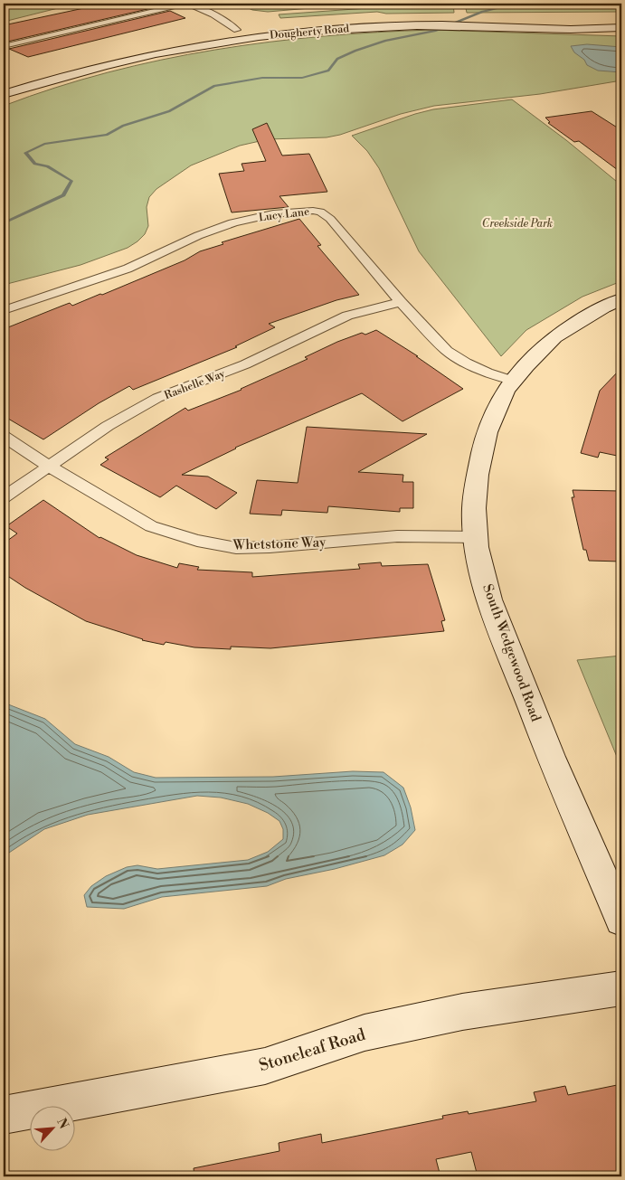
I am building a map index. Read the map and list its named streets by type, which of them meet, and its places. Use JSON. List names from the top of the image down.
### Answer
{
  "streets": {
    "main road": ["Dougherty Road", "South Wedgewood Road", "Stoneleaf Road"],
    "street": ["Lucy Lane", "Rashelle Way", "Whetstone Way"]
  },
  "crossings": [
    ["Lucy Lane", "Rashelle Way"],
    ["Lucy Lane", "South Wedgewood Road"],
    ["Rashelle Way", "Whetstone Way"],
    ["Whetstone Way", "South Wedgewood Road"]
  ],
  "parks": ["Creekside Park"],
  "north": "top right"
}
